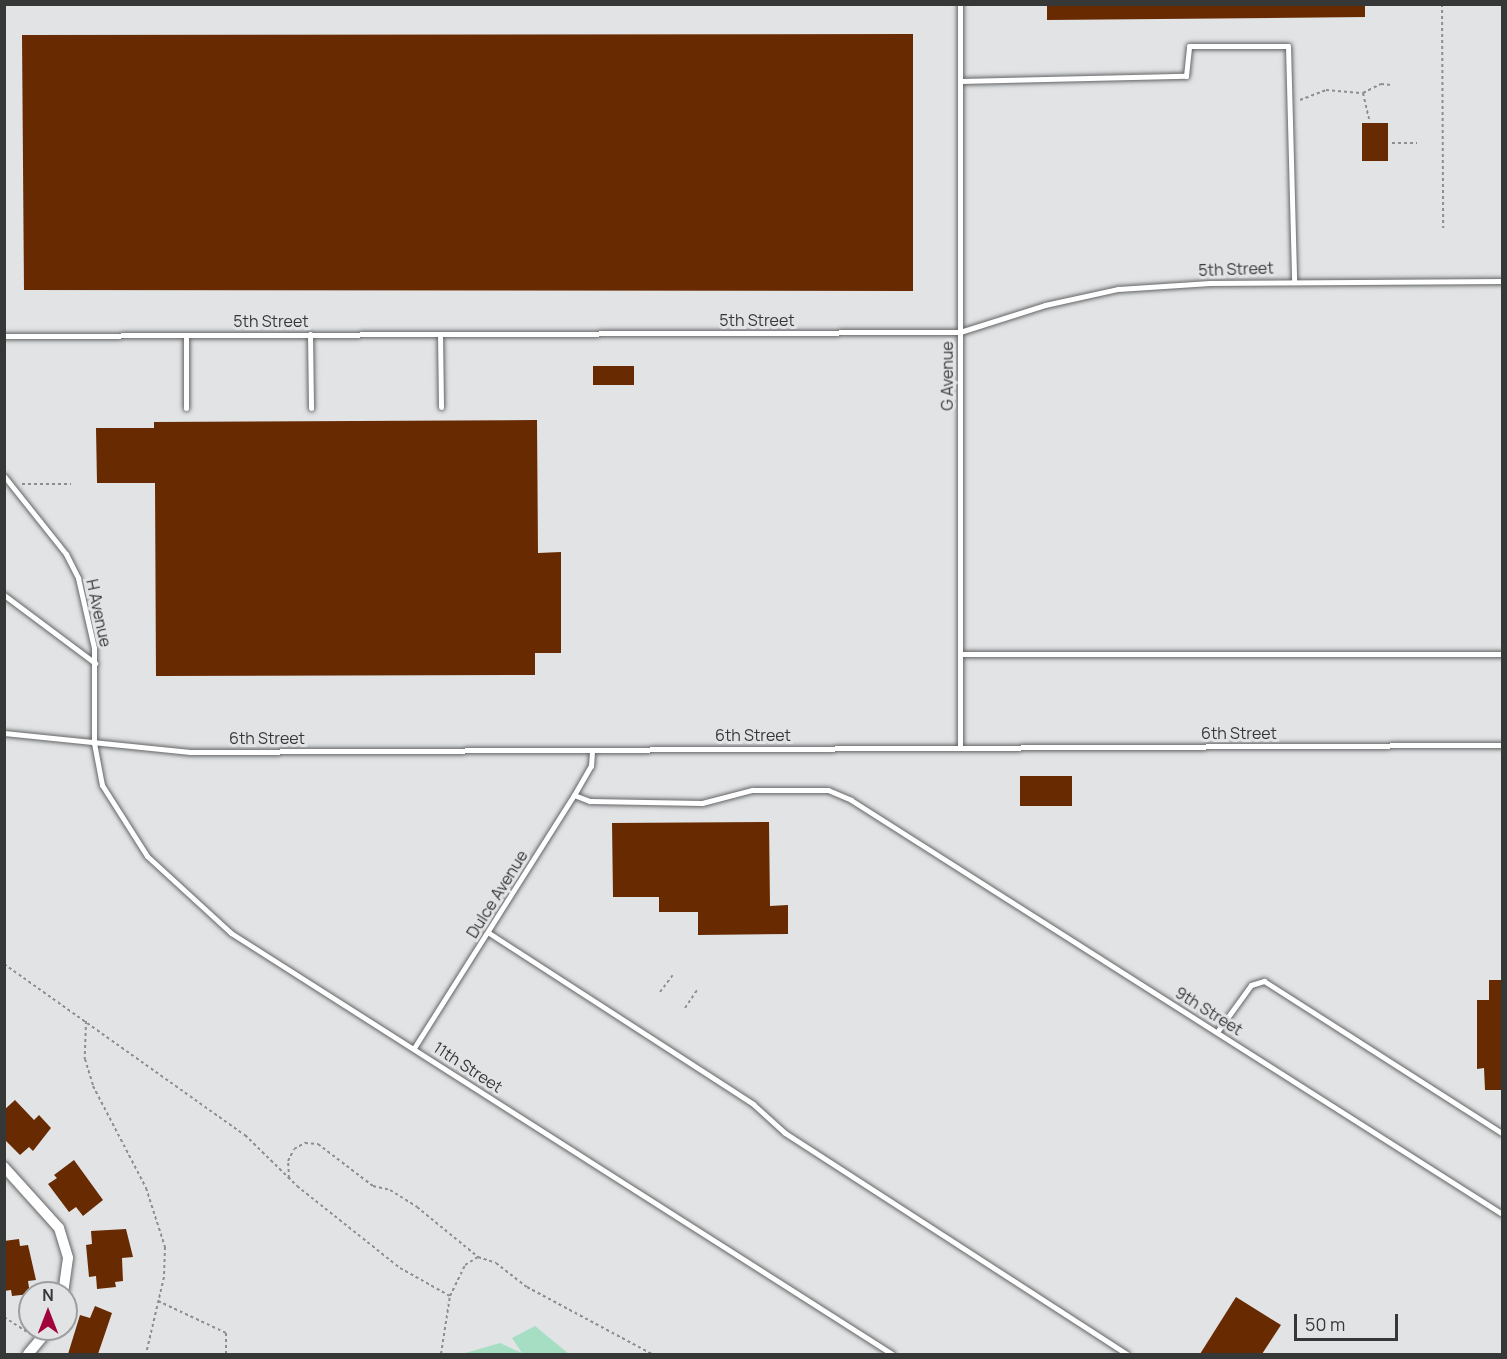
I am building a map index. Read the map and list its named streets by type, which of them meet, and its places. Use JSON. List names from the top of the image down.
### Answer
{
  "streets": {
    "lane": [
      "5th Street",
      "G Avenue",
      "H Avenue",
      "6th Street",
      "Dulce Avenue",
      "9th Street",
      "11th Street"
    ]
  },
  "crossings": [
    ["5th Street", "G Avenue"],
    ["G Avenue", "6th Street"],
    ["H Avenue", "6th Street"],
    ["H Avenue", "11th Street"],
    ["6th Street", "Dulce Avenue"],
    ["6th Street", "11th Street"],
    ["Dulce Avenue", "9th Street"],
    ["Dulce Avenue", "11th Street"]
  ],
  "scale_bar": "50 m",
  "north": "top"
}
